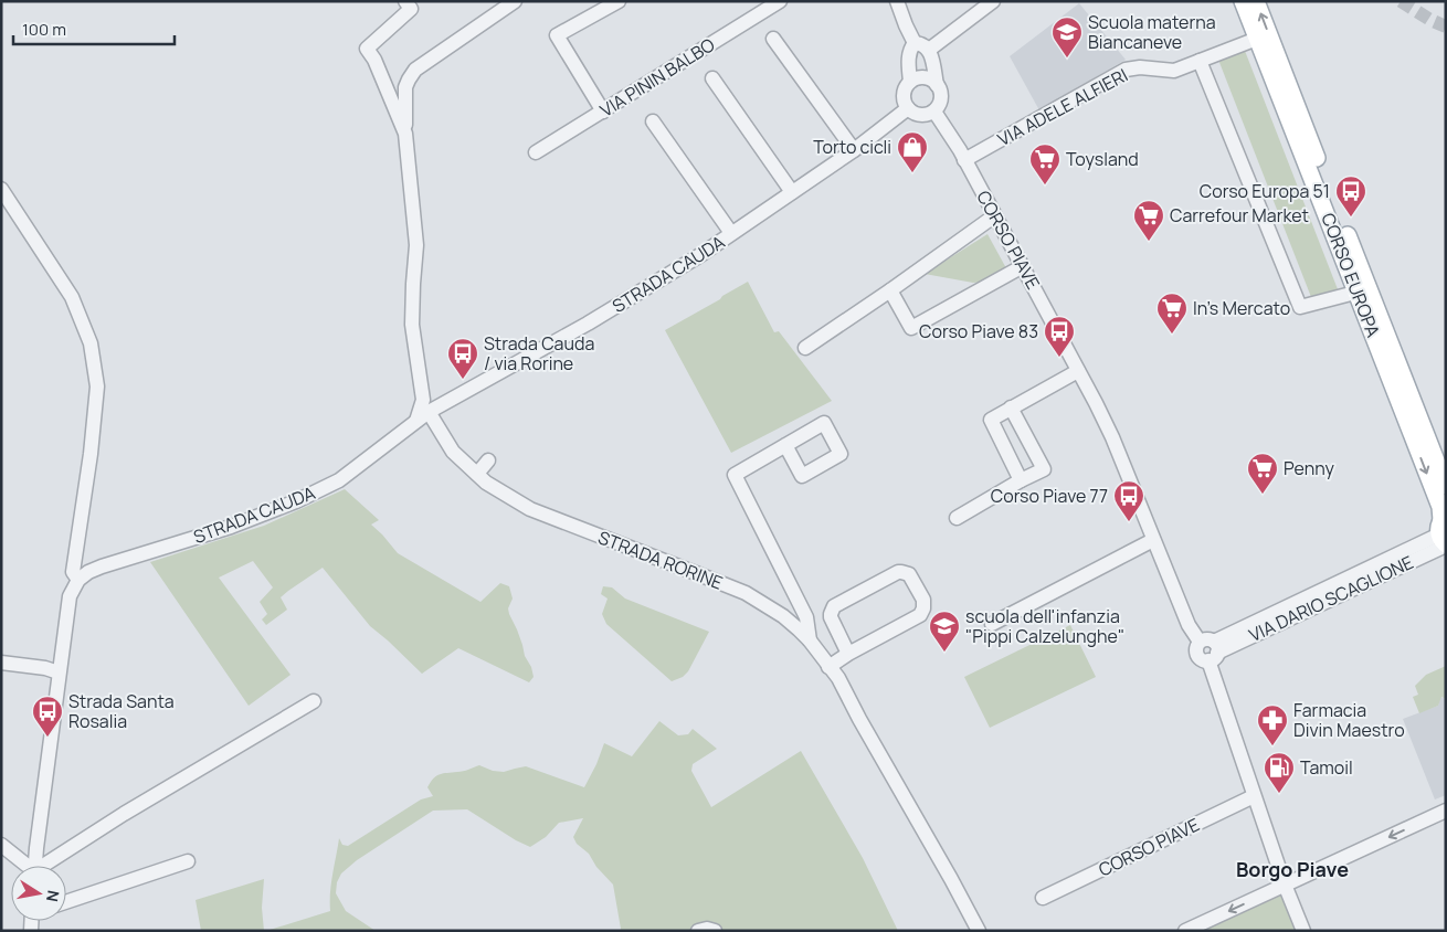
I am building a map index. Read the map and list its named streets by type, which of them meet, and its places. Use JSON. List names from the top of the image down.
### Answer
{
  "streets": {
    "main road": ["CORSO EUROPA"],
    "street": [
      "VIA PININ BALBO",
      "VIA ADELE ALFIERI",
      "CORSO PIAVE",
      "STRADA CAUDA",
      "STRADA RORINE",
      "VIA DARIO SCAGLIONE"
    ]
  },
  "crossings": [
    ["VIA ADELE ALFIERI", "CORSO PIAVE"],
    ["VIA ADELE ALFIERI", "CORSO EUROPA"],
    ["CORSO PIAVE", "STRADA CAUDA"],
    ["CORSO PIAVE", "VIA DARIO SCAGLIONE"],
    ["STRADA CAUDA", "STRADA RORINE"],
    ["CORSO EUROPA", "VIA DARIO SCAGLIONE"]
  ],
  "districts": ["Borgo Piave"],
  "places": {
    "school or university": ["Scuola materna Biancaneve", "scuola dell'infanzia \"Pippi Calzelunghe\""],
    "shop": ["Torto cicli"],
    "supermarket": [
      "Toysland",
      "Carrefour Market",
      "In's Mercato",
      "Penny"
    ],
    "bus stop": [
      "Corso Europa 51",
      "Corso Piave 83",
      "Strada Cauda / via Rorine",
      "Corso Piave 77",
      "Strada Santa Rosalia"
    ],
    "pharmacy": ["Farmacia Divin Maestro"],
    "fuel station": ["Tamoil"]
  },
  "scale_bar": "100 m",
  "north": "right"
}
